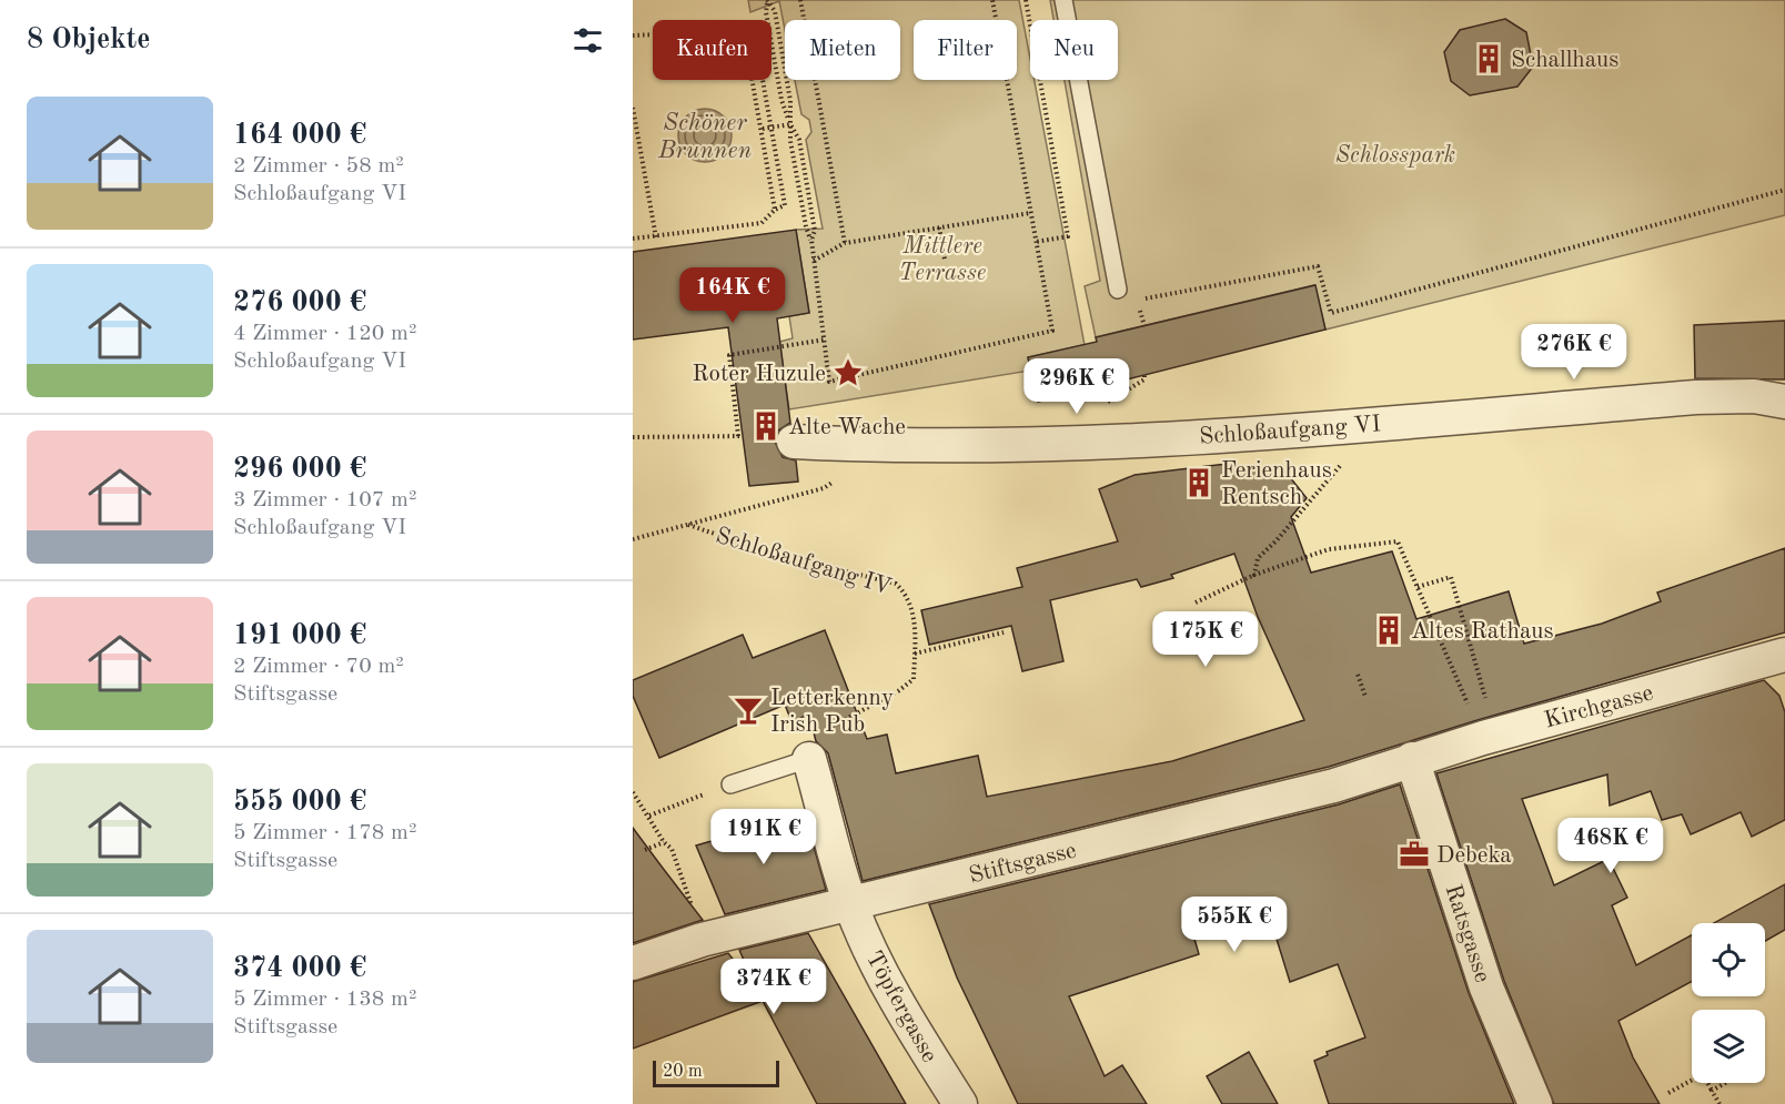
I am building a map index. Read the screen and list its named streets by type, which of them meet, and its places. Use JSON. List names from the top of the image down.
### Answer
{
  "streets": {
    "street": [
      "Schloßaufgang VI",
      "Kirchgasse",
      "Stiftsgasse",
      "Ratsgasse",
      "Töpfergasse"
    ],
    "path": ["Schloßaufgang IV"]
  },
  "crossings": [
    ["Kirchgasse", "Stiftsgasse"],
    ["Kirchgasse", "Ratsgasse"],
    ["Stiftsgasse", "Ratsgasse"],
    ["Stiftsgasse", "Töpfergasse"]
  ],
  "water": ["Schöner Brunnen"],
  "parks": ["Schlosspark", "Mittlere Terrasse"],
  "places": {
    "building": [
      "Schallhaus",
      "Alte Wache",
      "Ferienhaus Rentsch",
      "Altes Rathaus"
    ],
    "place": ["Roter Huzule"],
    "bar": ["Letterkenny Irish Pub"],
    "office": ["Debeka"]
  },
  "scale_bar": "20 m",
  "page": {
    "heading": "8 Objekte",
    "chip": [
      "Kaufen",
      "Mieten",
      "Filter",
      "Neu"
    ],
    "list": [
      {
        "name": "164 000 €",
        "note": "2 Zimmer · 58 m² · Schloßaufgang VI"
      },
      {
        "name": "276 000 €",
        "note": "4 Zimmer · 120 m² · Schloßaufgang VI"
      },
      {
        "name": "296 000 €",
        "note": "3 Zimmer · 107 m² · Schloßaufgang VI"
      },
      {
        "name": "191 000 €",
        "note": "2 Zimmer · 70 m² · Stiftsgasse"
      },
      {
        "name": "555 000 €",
        "note": "5 Zimmer · 178 m² · Stiftsgasse"
      },
      {
        "name": "374 000 €",
        "note": "5 Zimmer · 138 m² · Stiftsgasse"
      }
    ],
    "price": [
      "164K €",
      "276K €",
      "296K €",
      "175K €",
      "191K €",
      "468K €",
      "555K €",
      "374K €"
    ],
    "scale": "20 m"
  }
}
